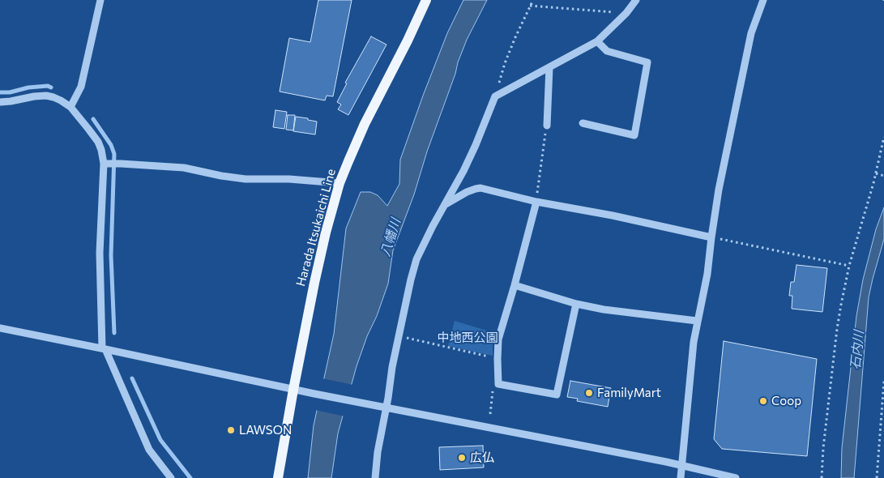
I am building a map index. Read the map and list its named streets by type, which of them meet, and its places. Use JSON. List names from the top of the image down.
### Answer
{
  "streets": {
    "main road": ["Harada Itsukaichi Line"]
  },
  "water": ["八幡川", "石内川"],
  "parks": ["中地西公園"],
  "places": [
    "FamilyMart",
    "Coop",
    "LAWSON",
    "広仏"
  ]
}
